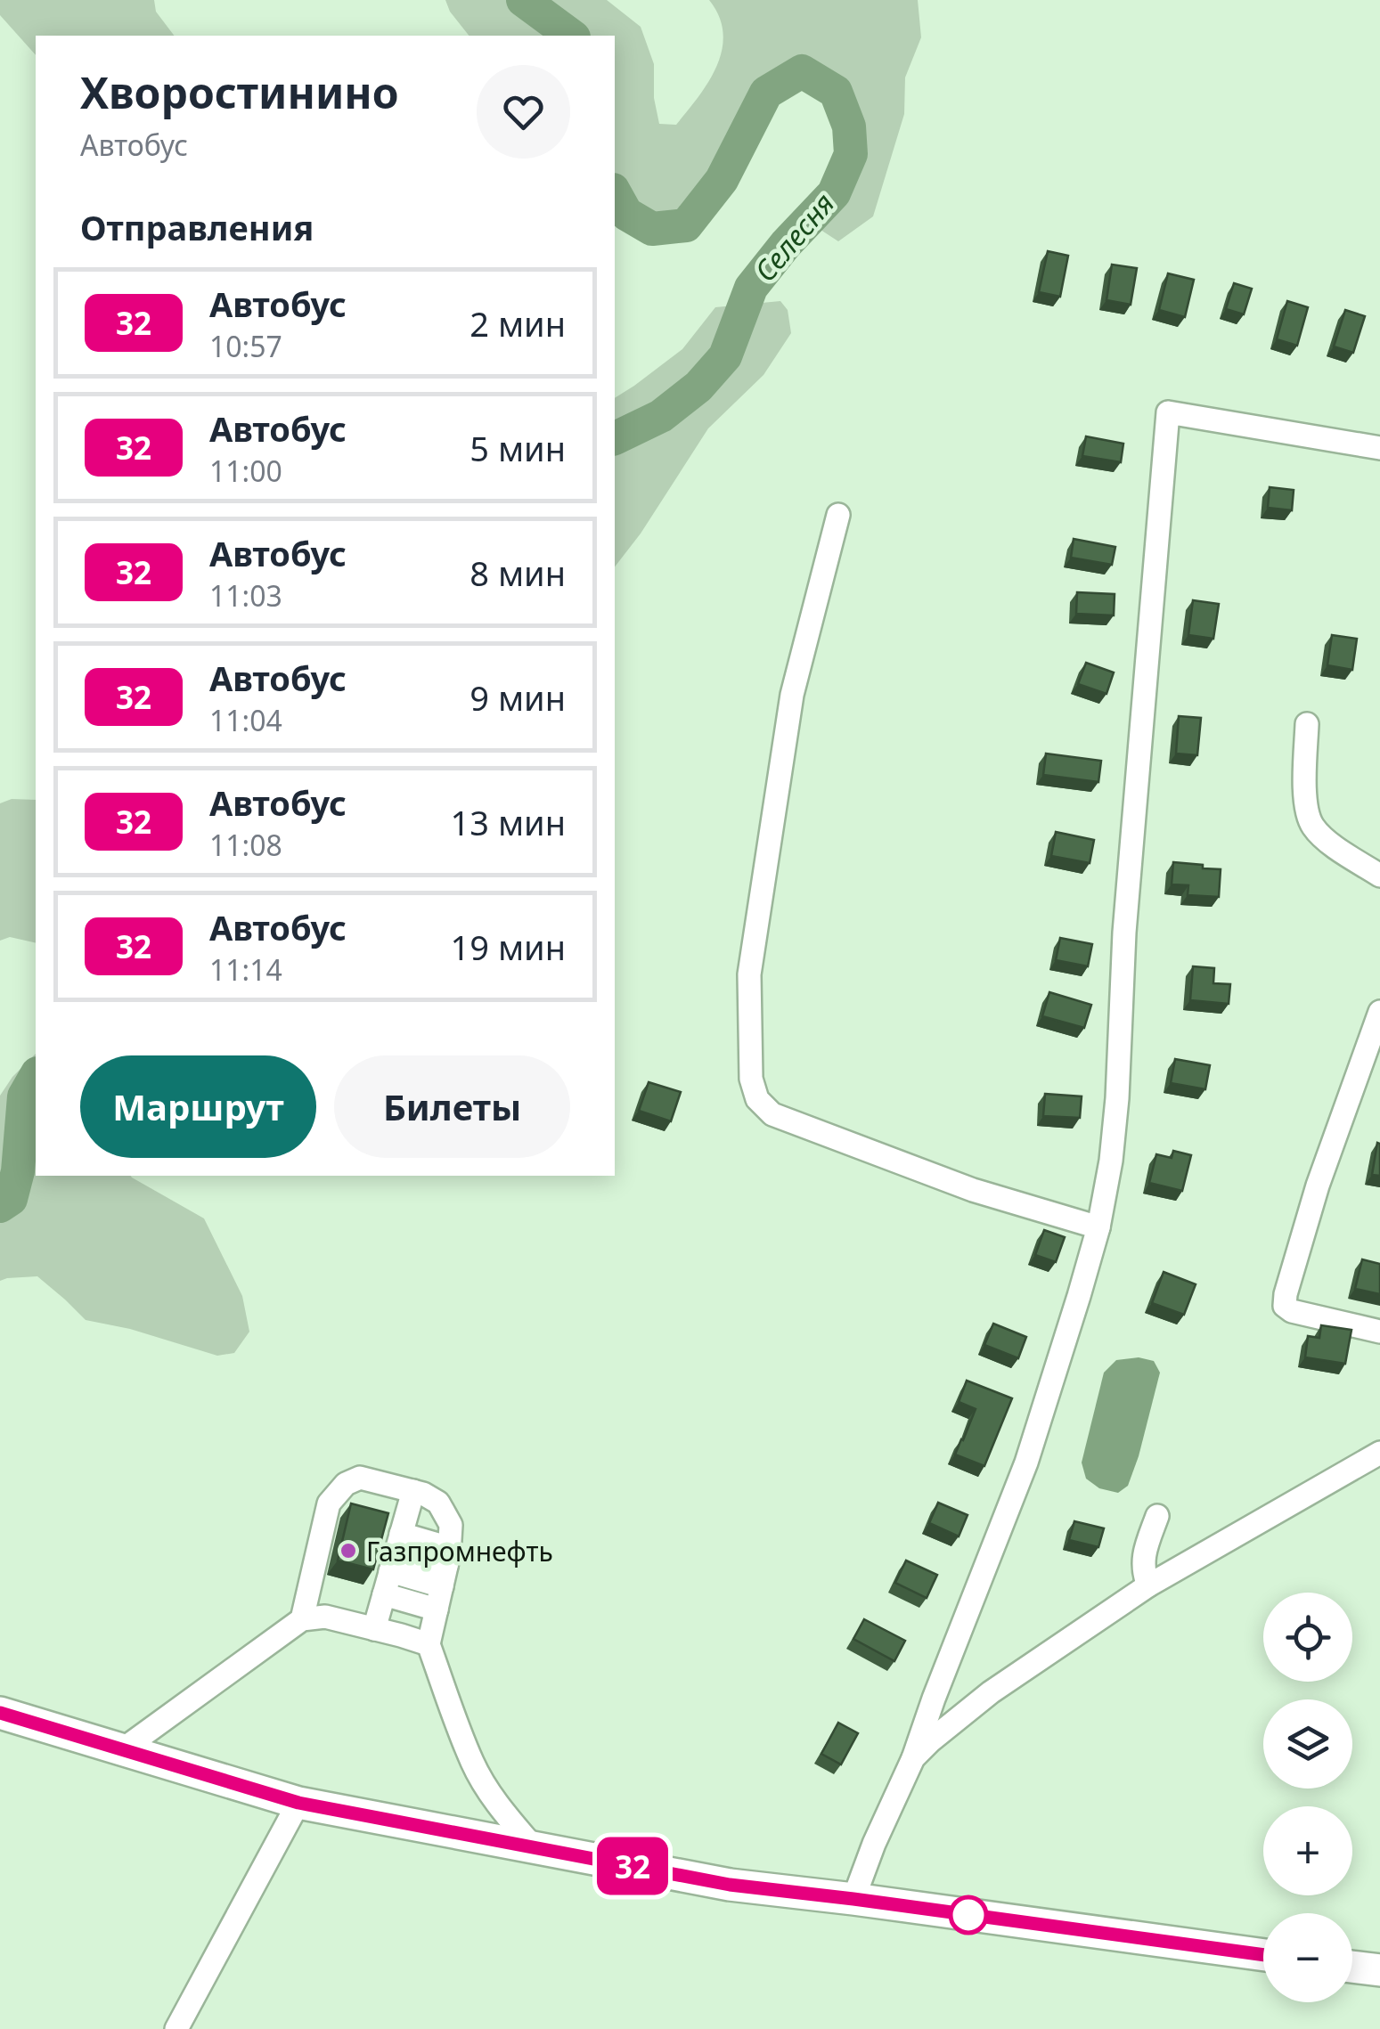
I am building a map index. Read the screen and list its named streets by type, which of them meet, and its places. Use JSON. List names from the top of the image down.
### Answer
{
  "water": ["Селесня"],
  "places": ["Газпромнефть"],
  "lines": ["bus line 32"],
  "page": {
    "on_map": "32",
    "heading": [
      ["Хворостинино", "Автобус"],
      "Отправления"
    ],
    "list": [
      {
        "mark": "32",
        "name": "Автобус",
        "note": "10:57",
        "value": "2 мин"
      },
      {
        "mark": "32",
        "name": "Автобус",
        "note": "11:00",
        "value": "5 мин"
      },
      {
        "mark": "32",
        "name": "Автобус",
        "note": "11:03",
        "value": "8 мин"
      },
      {
        "mark": "32",
        "name": "Автобус",
        "note": "11:04",
        "value": "9 мин"
      },
      {
        "mark": "32",
        "name": "Автобус",
        "note": "11:08",
        "value": "13 мин"
      },
      {
        "mark": "32",
        "name": "Автобус",
        "note": "11:14",
        "value": "19 мин"
      }
    ],
    "buttons": ["Маршрут", "Билеты"],
    "map_buttons": ["+", "−"]
  }
}
